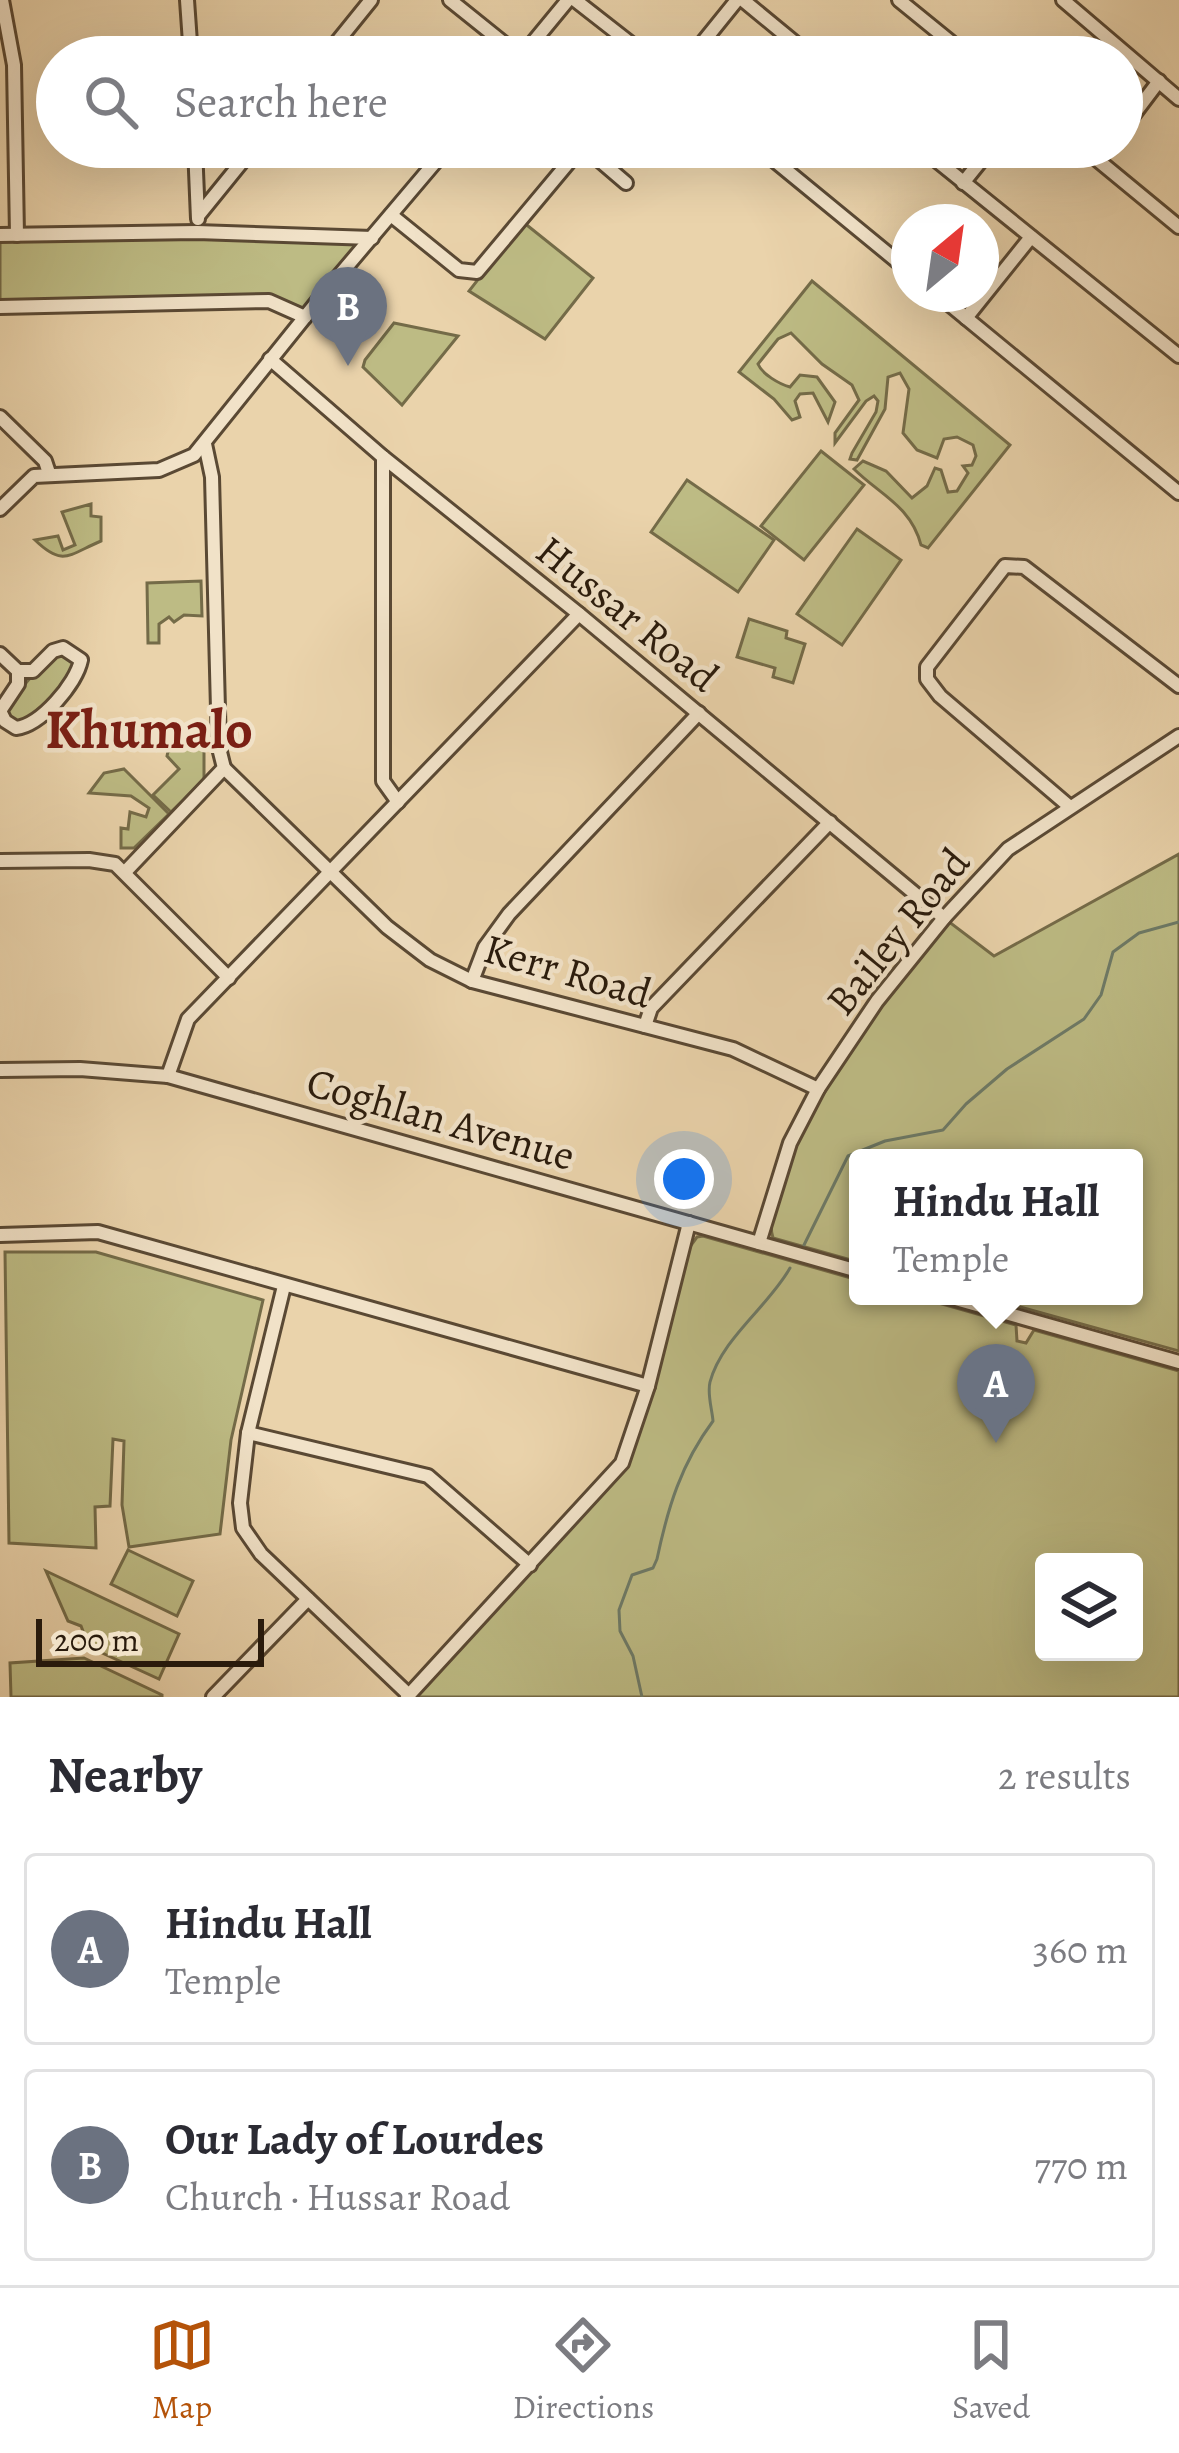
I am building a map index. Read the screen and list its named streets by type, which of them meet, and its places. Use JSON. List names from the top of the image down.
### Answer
{
  "streets": {
    "street": [
      "Hussar Road",
      "Bailey Road",
      "Kerr Road",
      "Coghlan Avenue"
    ]
  },
  "crossings": [
    ["Hussar Road", "Bailey Road"],
    ["Bailey Road", "Kerr Road"],
    ["Bailey Road", "Coghlan Avenue"]
  ],
  "districts": ["Khumalo"],
  "scale_bar": "200 m",
  "north": "top right",
  "page": {
    "search": "Search here",
    "pins": ["B", "A"],
    "popup": ["Hindu Hall", "Temple"],
    "scale": "200 m",
    "heading": ["Nearby", "2 results"],
    "list": [
      {
        "mark": "A",
        "name": "Hindu Hall",
        "note": "Temple",
        "value": "360 m"
      },
      {
        "mark": "B",
        "name": "Our Lady of Lourdes",
        "note": "Church · Hussar Road",
        "value": "770 m"
      }
    ],
    "nav": ["Map", "Directions", "Saved"]
  }
}
